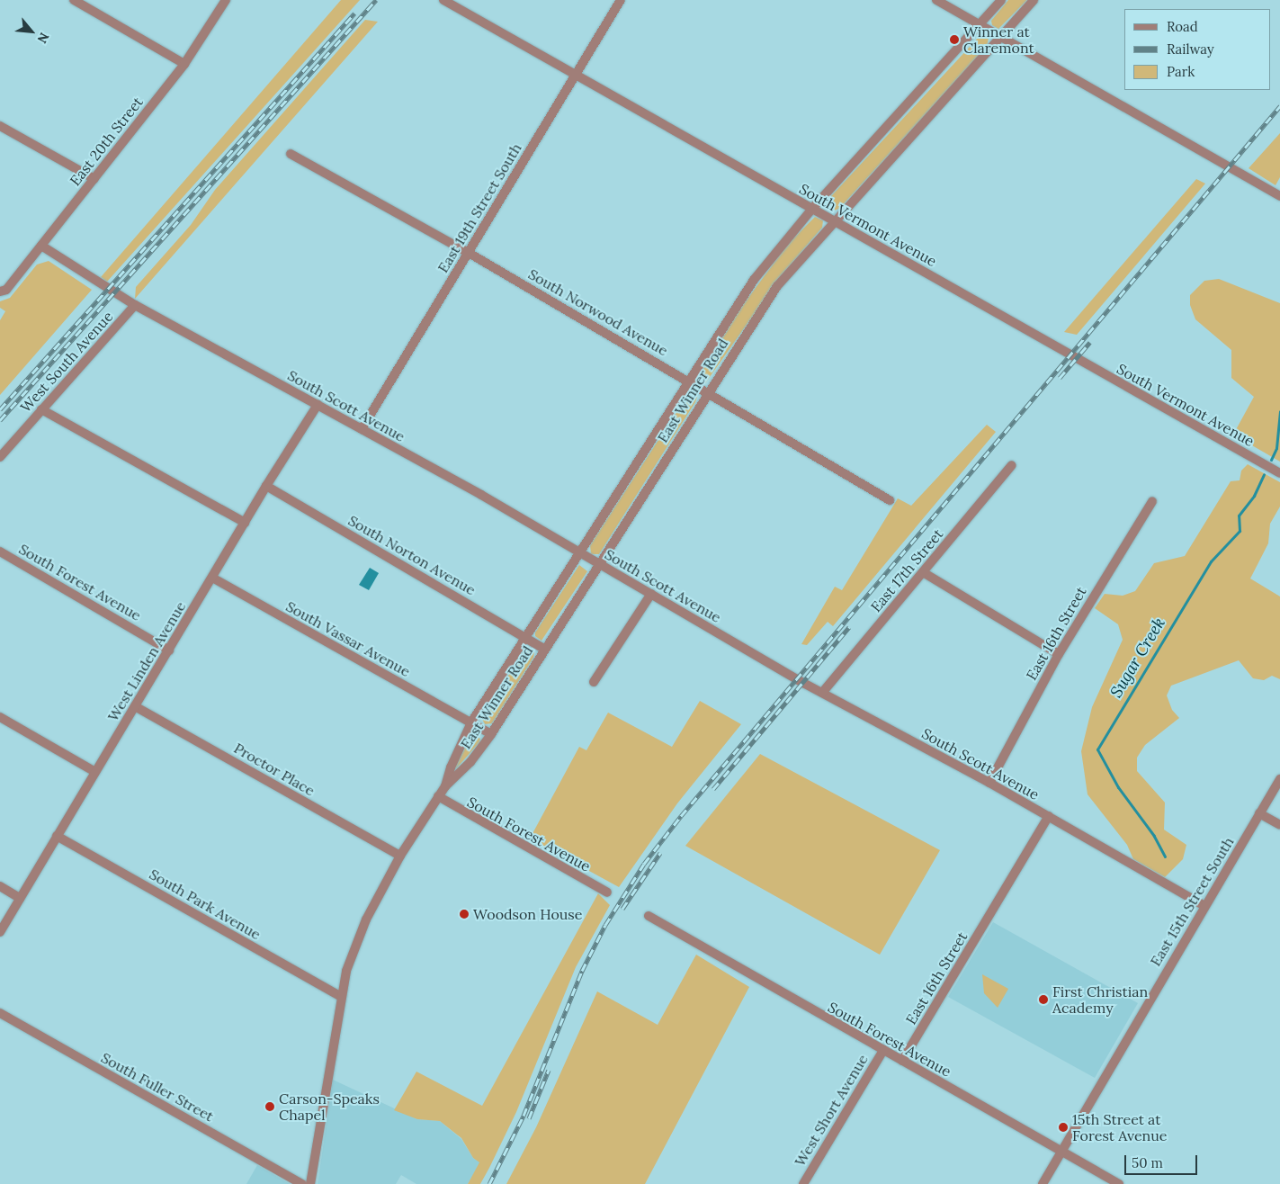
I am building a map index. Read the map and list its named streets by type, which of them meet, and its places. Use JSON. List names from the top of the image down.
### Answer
{
  "streets": {
    "street": [
      "East 20th Street",
      "East 19th Street South",
      "South Vermont Avenue",
      "South Norwood Avenue",
      "West South Avenue",
      "East Winner Road",
      "South Scott Avenue",
      "South Norton Avenue",
      "East 17th Street",
      "South Forest Avenue",
      "East 16th Street",
      "South Vassar Avenue",
      "West Linden Avenue",
      "Proctor Place",
      "East 15th Street South",
      "South Park Avenue",
      "South Fuller Street",
      "West Short Avenue"
    ]
  },
  "crossings": [
    ["East 20th Street", "South Scott Avenue"],
    ["East 19th Street South", "South Vermont Avenue"],
    ["East 19th Street South", "South Norwood Avenue"],
    ["East 19th Street South", "South Scott Avenue"],
    ["South Vermont Avenue", "East Winner Road"],
    ["South Norwood Avenue", "East Winner Road"],
    ["West South Avenue", "South Scott Avenue"],
    ["East Winner Road", "South Scott Avenue"],
    ["East Winner Road", "South Norton Avenue"],
    ["East Winner Road", "South Vassar Avenue"],
    ["South Scott Avenue", "East 17th Street"],
    ["South Scott Avenue", "East 16th Street"],
    ["South Scott Avenue", "West Linden Avenue"],
    ["South Scott Avenue", "East 15th Street South"],
    ["South Norton Avenue", "West Linden Avenue"],
    ["South Forest Avenue", "East 16th Street"],
    ["South Forest Avenue", "West Linden Avenue"],
    ["South Forest Avenue", "East 15th Street South"],
    ["South Forest Avenue", "West Short Avenue"],
    ["South Vassar Avenue", "West Linden Avenue"],
    ["West Linden Avenue", "Proctor Place"],
    ["West Linden Avenue", "South Park Avenue"]
  ],
  "water": ["Sugar Creek"],
  "places": [
    "Winner at Claremont",
    "Woodson House",
    "First Christian Academy",
    "Carson-Speaks Chapel",
    "15th Street at Forest Avenue"
  ],
  "legend": ["Road", "Railway", "Park"],
  "scale_bar": "50 m",
  "north": "bottom right"
}
